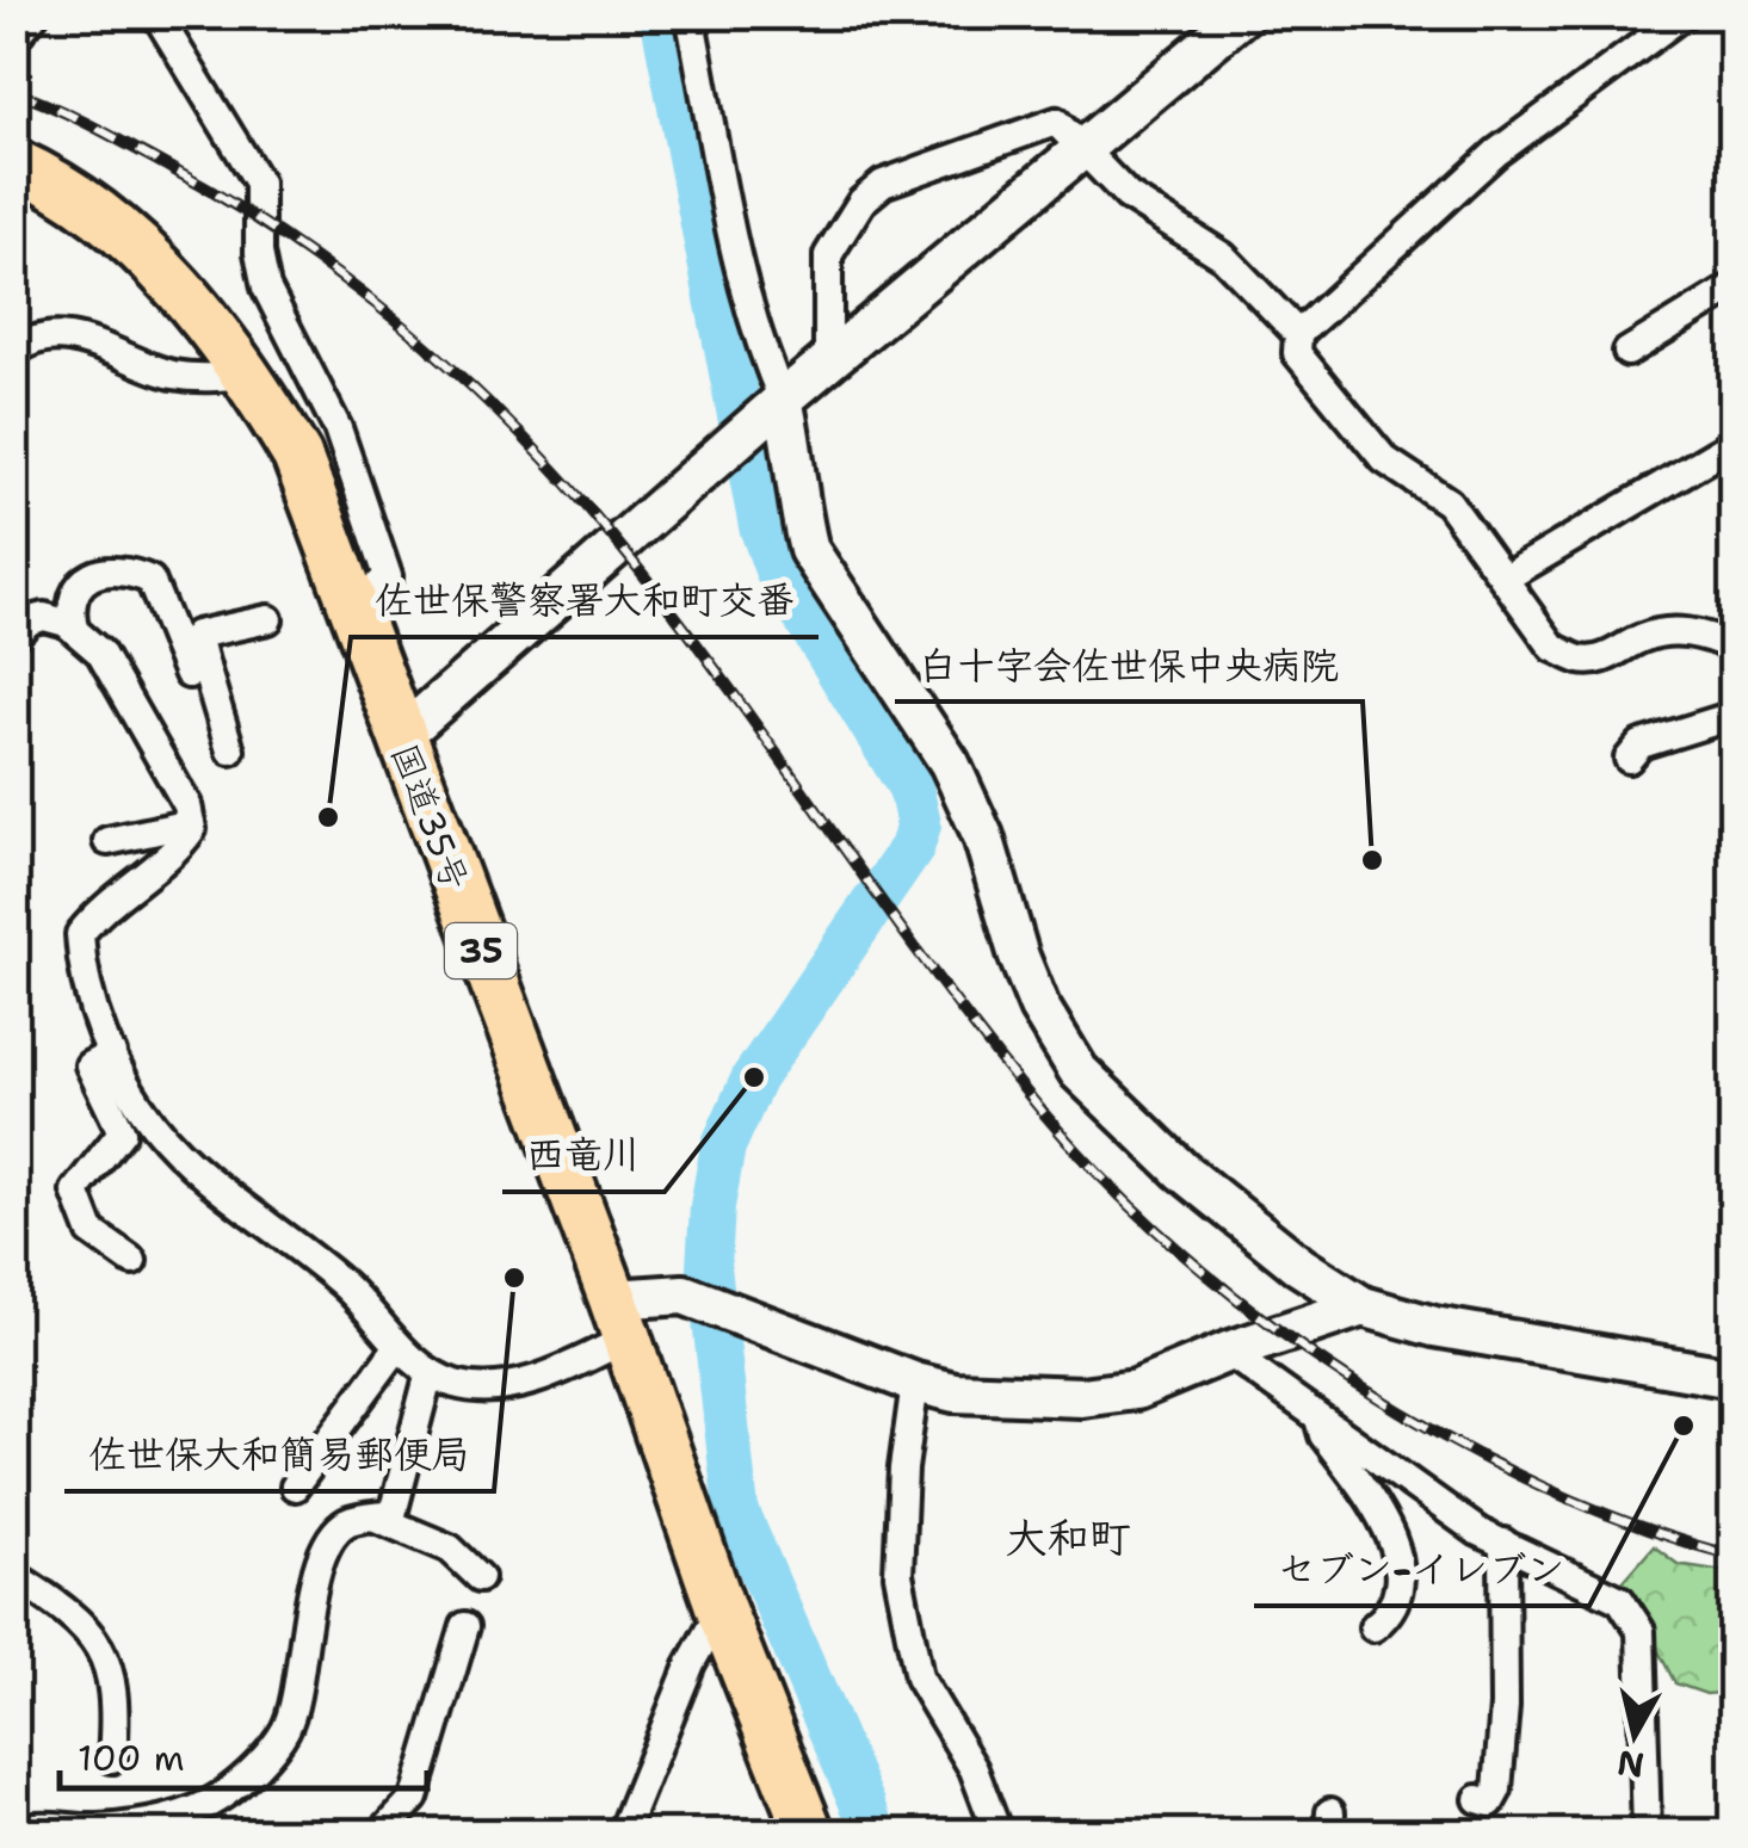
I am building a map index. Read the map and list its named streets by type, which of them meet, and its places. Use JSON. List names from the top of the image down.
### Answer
{
  "streets": {
    "highway": ["国道35号", "35"]
  },
  "districts": ["大和町"],
  "places": [
    "佐世保警察署大和町交番",
    "白十字会佐世保中央病院",
    "西竜川",
    "佐世保大和簡易郵便局",
    "セブン-イレブン"
  ],
  "scale_bar": "100 m",
  "north": "bottom"
}
